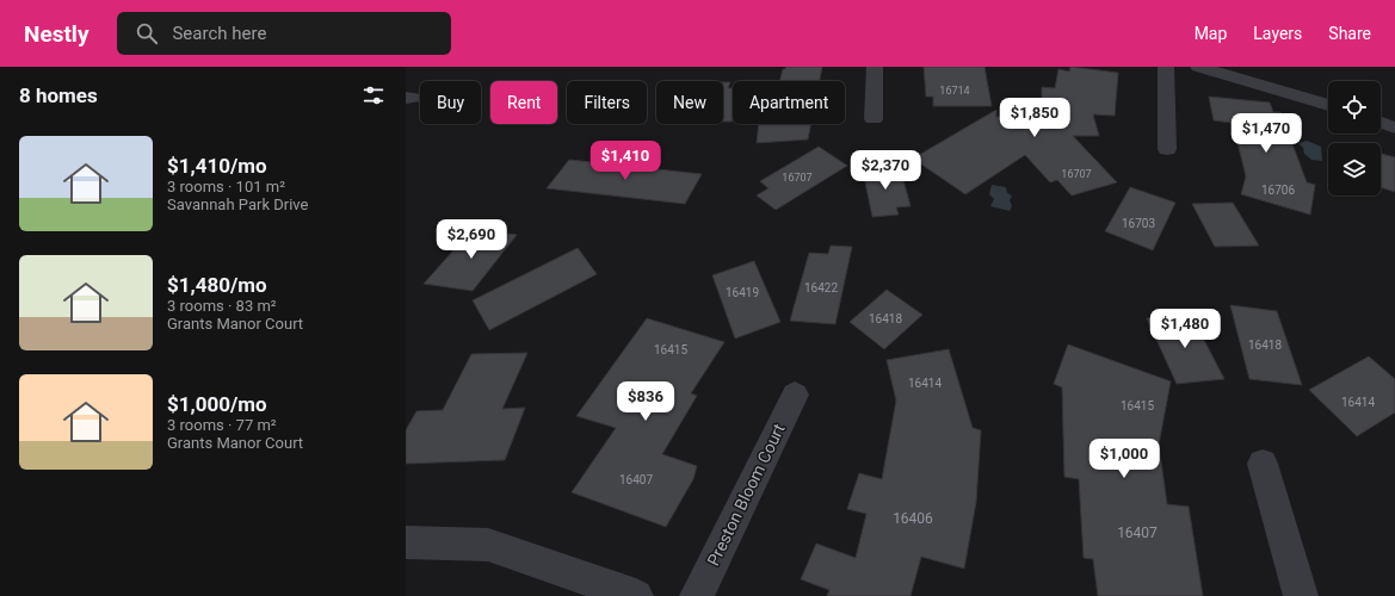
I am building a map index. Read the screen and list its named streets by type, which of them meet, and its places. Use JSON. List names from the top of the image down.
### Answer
{
  "streets": {
    "street": ["Preston Bloom Court"]
  },
  "house_numbers": [
    "16714",
    "16707",
    "16707",
    "16706",
    "16703",
    "16422",
    "16419",
    "16418",
    "16418",
    "16415",
    "16414",
    "16414",
    "16415",
    "16407",
    "16406",
    "16407"
  ],
  "page": {
    "header": "Nestly",
    "search": "Search here",
    "nav": ["Map", "Layers", "Share"],
    "heading": "8 homes",
    "chip": [
      "Buy",
      "Rent",
      "Filters",
      "New",
      "Apartment"
    ],
    "price": [
      "$1,850",
      "$1,470",
      "$1,410",
      "$2,370",
      "$2,690",
      "$1,480",
      "$836",
      "$1,000"
    ],
    "list": [
      {
        "name": "$1,410/mo",
        "note": "3 rooms · 101 m² · Savannah Park Drive"
      },
      {
        "name": "$1,480/mo",
        "note": "3 rooms · 83 m² · Grants Manor Court"
      },
      {
        "name": "$1,000/mo",
        "note": "3 rooms · 77 m² · Grants Manor Court"
      }
    ]
  }
}
